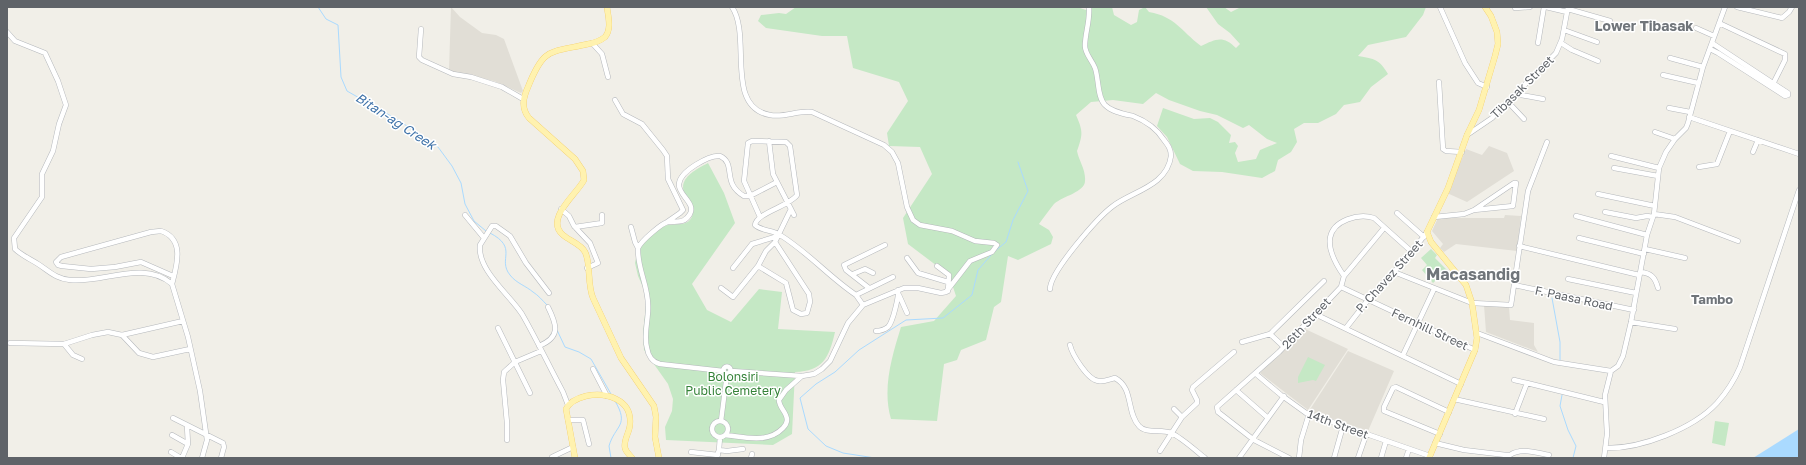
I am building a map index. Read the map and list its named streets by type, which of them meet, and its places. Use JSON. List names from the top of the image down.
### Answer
{
  "streets": {
    "main road": ["P. Chavez Street"],
    "street": [
      "Tibasak Street",
      "F. Paasa Road",
      "26th Street",
      "Fernhill Street",
      "14th Street"
    ]
  },
  "crossings": [
    ["Tibasak Street", "P. Chavez Street"],
    ["P. Chavez Street", "Fernhill Street"],
    ["26th Street", "Fernhill Street"],
    ["26th Street", "14th Street"]
  ],
  "districts": ["Lower Tibasak", "Macasandig", "Tambo"],
  "water": ["Bitan-ag Creek"],
  "parks": ["Bolonsiri Public Cemetery"]
}
